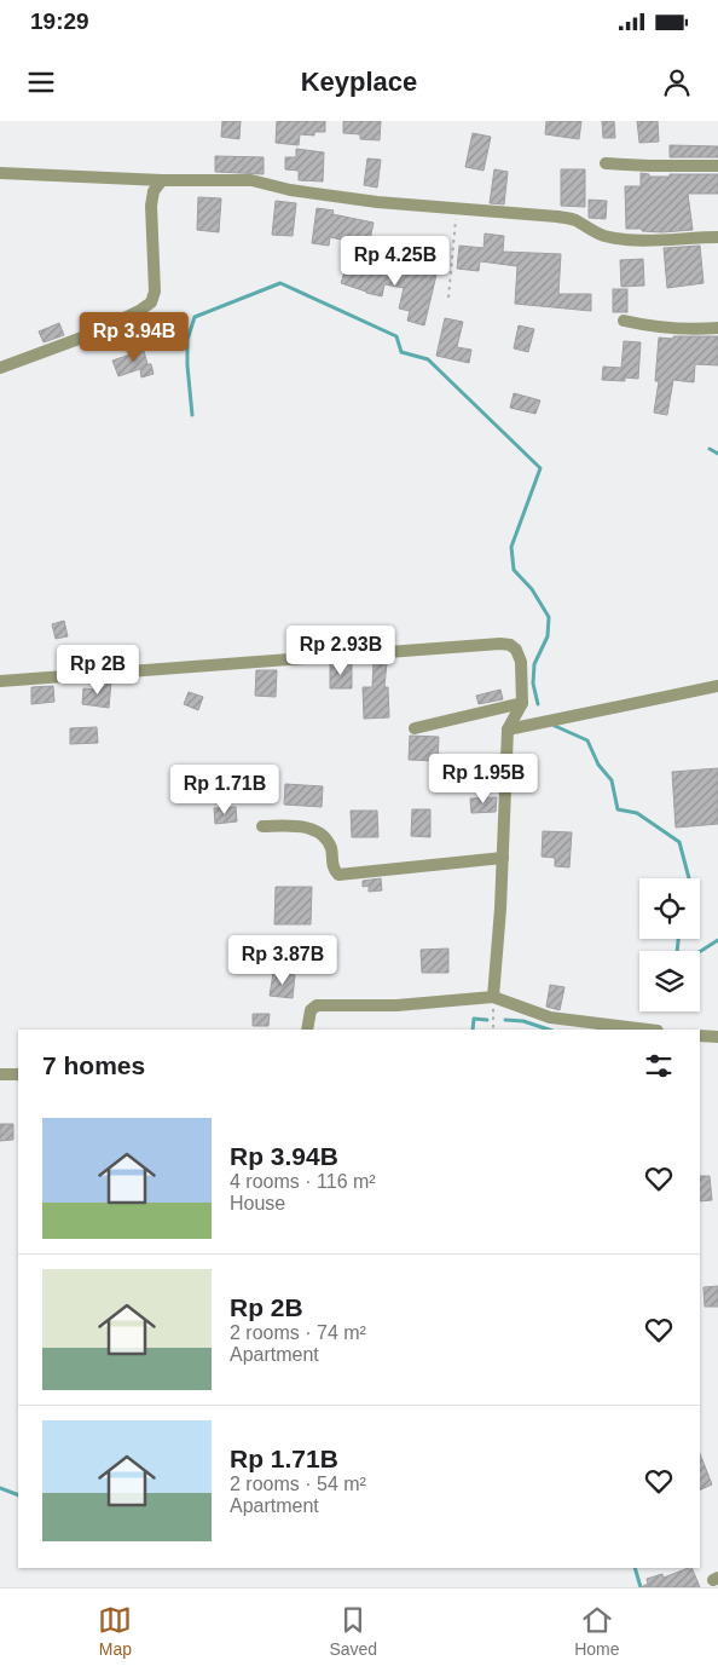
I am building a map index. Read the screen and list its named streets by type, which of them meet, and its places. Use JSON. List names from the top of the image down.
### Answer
{
  "page": {
    "status": "19:29",
    "header": "Keyplace",
    "price": [
      "Rp 4.25B",
      "Rp 3.94B",
      "Rp 2.93B",
      "Rp 2B",
      "Rp 1.95B",
      "Rp 1.71B",
      "Rp 3.87B"
    ],
    "heading": "7 homes",
    "list": [
      {
        "name": "Rp 3.94B",
        "note": "4 rooms · 116 m² · House"
      },
      {
        "name": "Rp 2B",
        "note": "2 rooms · 74 m² · Apartment"
      },
      {
        "name": "Rp 1.71B",
        "note": "2 rooms · 54 m² · Apartment"
      }
    ],
    "tabs": ["Map", "Saved", "Home"]
  }
}
